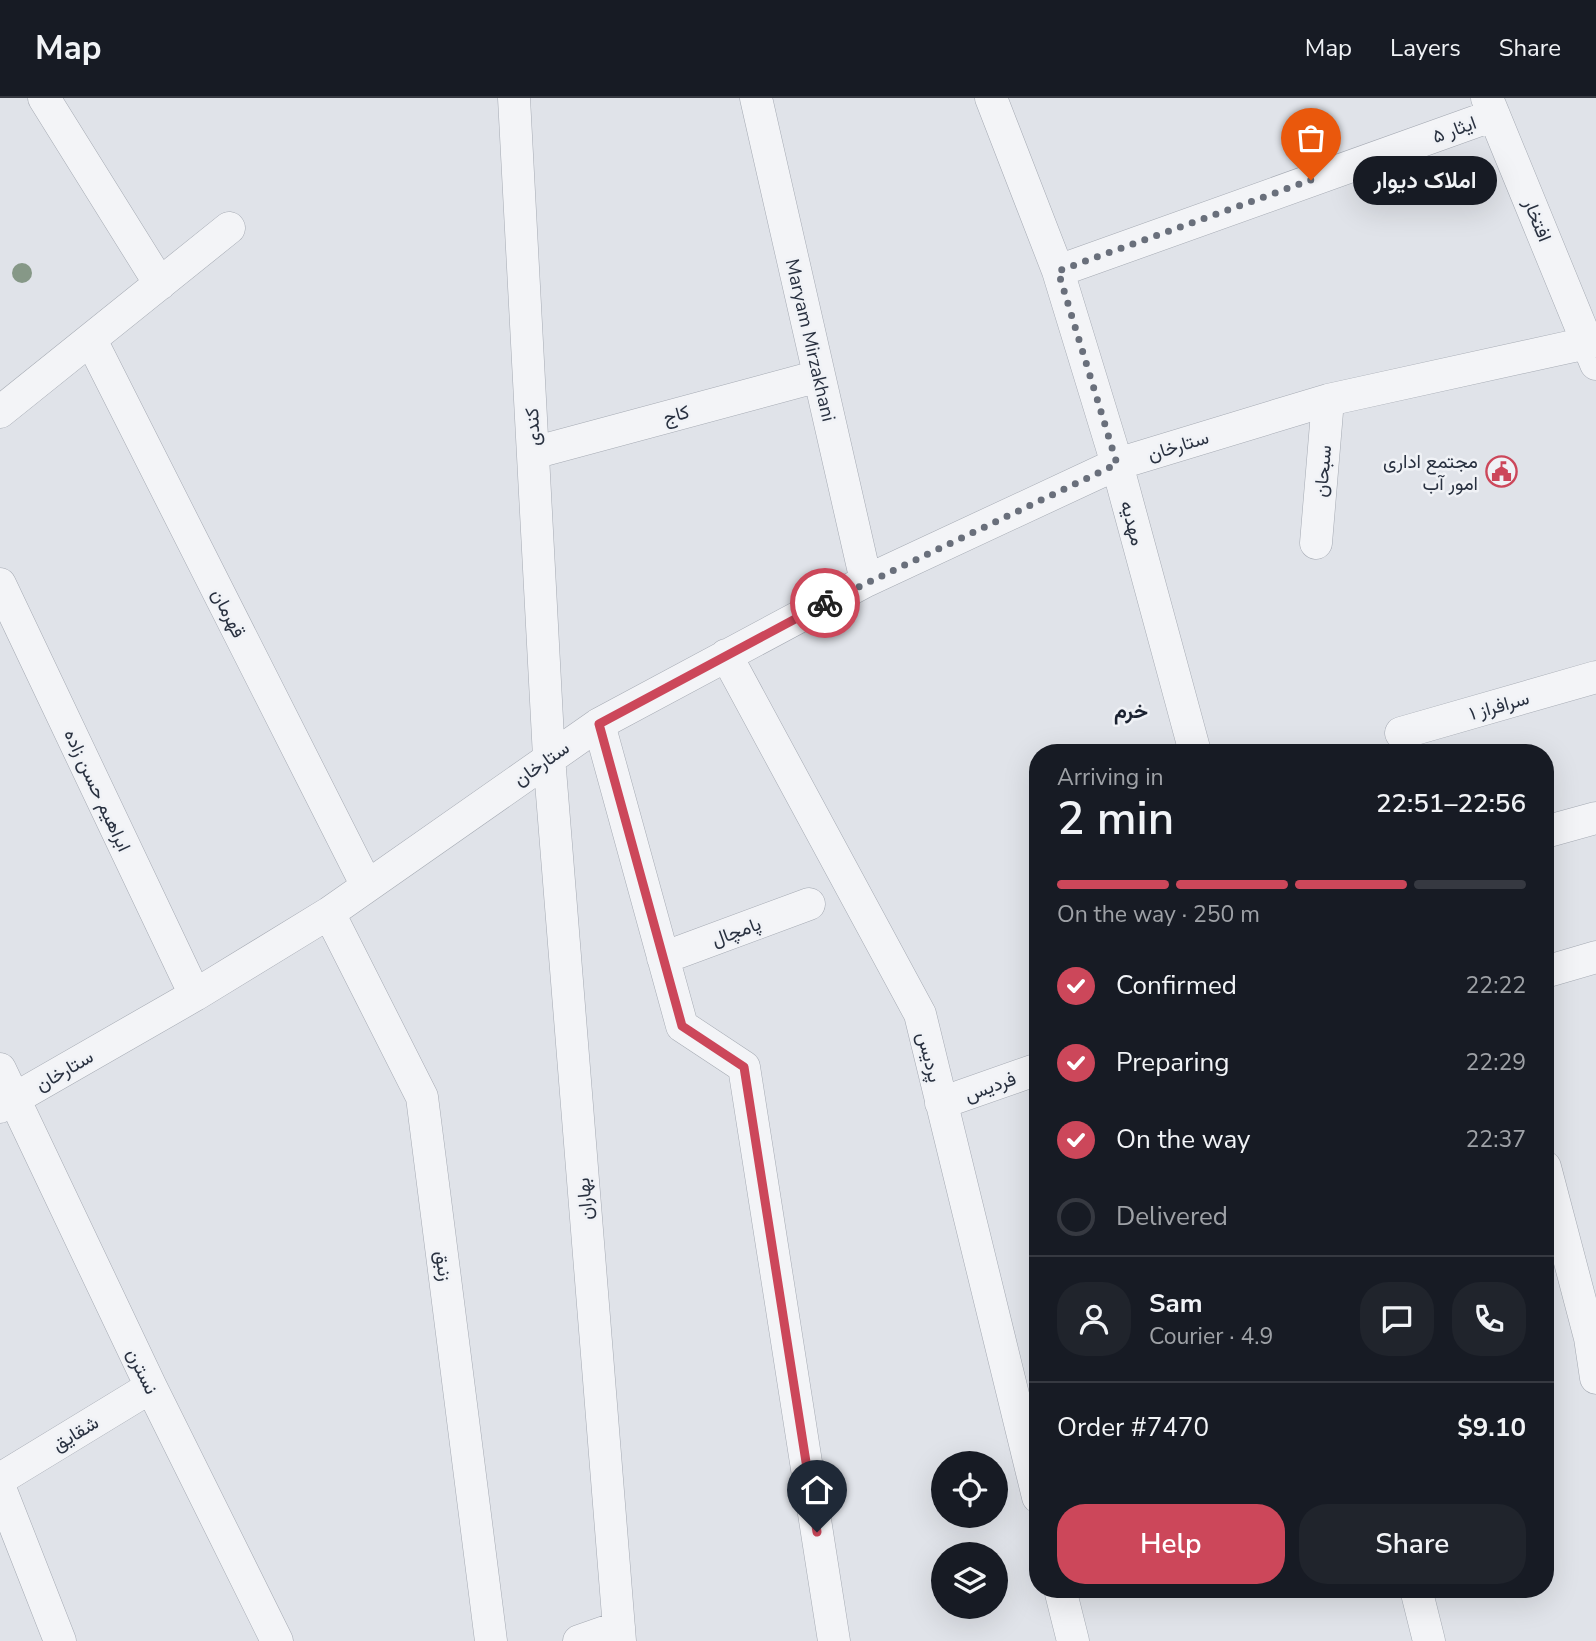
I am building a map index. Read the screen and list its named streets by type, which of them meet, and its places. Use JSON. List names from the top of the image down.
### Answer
{
  "streets": {
    "street": [
      "ایثار ۵",
      "افتخار",
      "Maryam Mirzakhani",
      "کاج",
      "کندی",
      "ستارخان",
      "سبحان",
      "مهدیه",
      "قهرمان",
      "سرافراز ۱",
      "ابراهیم حسن زاده",
      "پامچال",
      "پردیس",
      "فردیس",
      "بهاران",
      "زنبق",
      "نسترن",
      "شقایق"
    ]
  },
  "crossings": [
    ["ایثار ۵", "افتخار"],
    ["ایثار ۵", "مهدیه"],
    ["افتخار", "ستارخان"],
    ["Maryam Mirzakhani", "کاج"],
    ["Maryam Mirzakhani", "ستارخان"],
    ["کاج", "کندی"],
    ["کندی", "ستارخان"],
    ["کندی", "بهاران"],
    ["ستارخان", "سبحان"],
    ["ستارخان", "مهدیه"],
    ["ستارخان", "قهرمان"],
    ["ستارخان", "ابراهیم حسن زاده"],
    ["ستارخان", "پردیس"],
    ["ستارخان", "بهاران"],
    ["ستارخان", "زنبق"],
    ["ستارخان", "نسترن"],
    ["پردیس", "فردیس"],
    ["نسترن", "شقایق"]
  ],
  "districts": ["خرم"],
  "places": {
    "other": ["املاک دیوار"],
    "public building": ["مجتمع اداری امور آب"]
  },
  "page": {
    "header": "Map",
    "nav": ["Map", "Layers", "Share"],
    "bubble": "املاک دیوار",
    "heading": ["2 min", "Arriving in", "22:51–22:56"],
    "panel": [
      "Sam",
      "Courier · 4.9",
      "Order #7470",
      "$9.10"
    ],
    "bar": "On the way · 250 m",
    "list": [
      ["Confirmed", "22:22"],
      ["Preparing", "22:29"],
      ["On the way", "22:37"],
      "Delivered"
    ],
    "buttons": ["Help", "Share"]
  }
}
